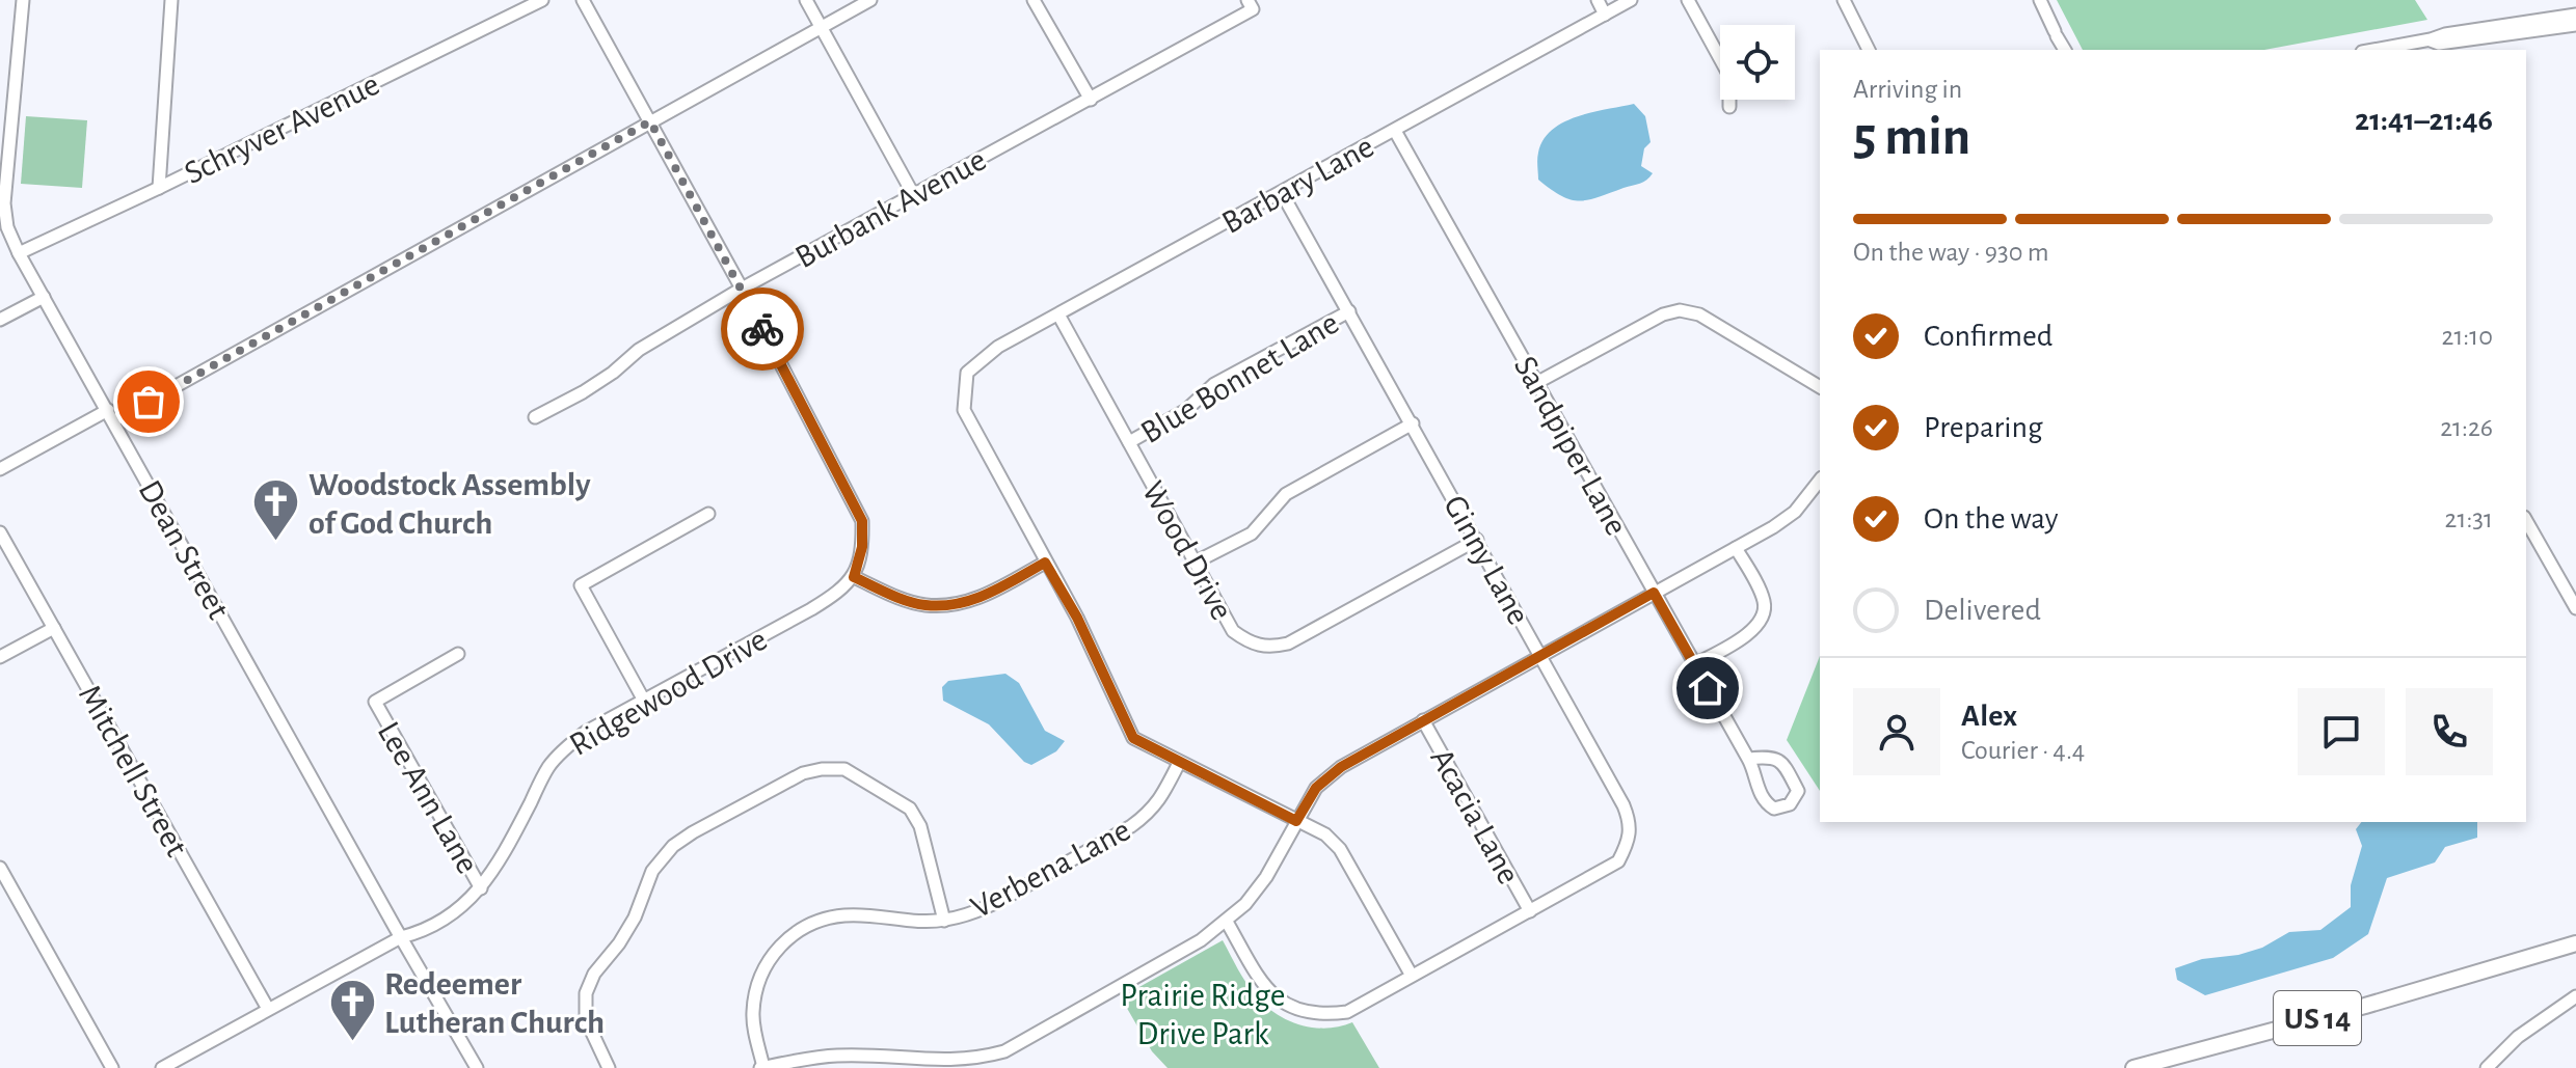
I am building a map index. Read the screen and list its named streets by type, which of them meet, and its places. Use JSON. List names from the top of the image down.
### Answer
{
  "streets": {
    "main road": ["US 14"],
    "street": [
      "Schryver Avenue",
      "Barbary Lane",
      "Burbank Avenue",
      "Blue Bonnet Lane",
      "Sandpiper Lane",
      "Dean Street",
      "Wood Drive",
      "Ginny Lane",
      "Ridgewood Drive",
      "Mitchell Street",
      "Lee Ann Lane",
      "Acacia Lane",
      "Verbena Lane"
    ]
  },
  "crossings": [
    ["Schryver Avenue", "Dean Street"],
    ["Barbary Lane", "Sandpiper Lane"],
    ["Barbary Lane", "Wood Drive"],
    ["Barbary Lane", "Ginny Lane"],
    ["Blue Bonnet Lane", "Wood Drive"],
    ["Blue Bonnet Lane", "Ginny Lane"],
    ["Dean Street", "Ridgewood Drive"],
    ["Wood Drive", "Ginny Lane"],
    ["Ginny Lane", "Acacia Lane"],
    ["Ridgewood Drive", "Mitchell Street"],
    ["Ridgewood Drive", "Lee Ann Lane"]
  ],
  "parks": ["Prairie Ridge Drive Park"],
  "places": {
    "church": ["Woodstock Assembly of God Church", "Redeemer Lutheran Church"]
  },
  "page": {
    "heading": ["5 min", "Arriving in", "21:41–21:46"],
    "panel": ["Alex", "Courier · 4.4"],
    "bar": "On the way · 930 m",
    "list": [
      ["Confirmed", "21:10"],
      ["Preparing", "21:26"],
      ["On the way", "21:31"],
      "Delivered"
    ]
  }
}
